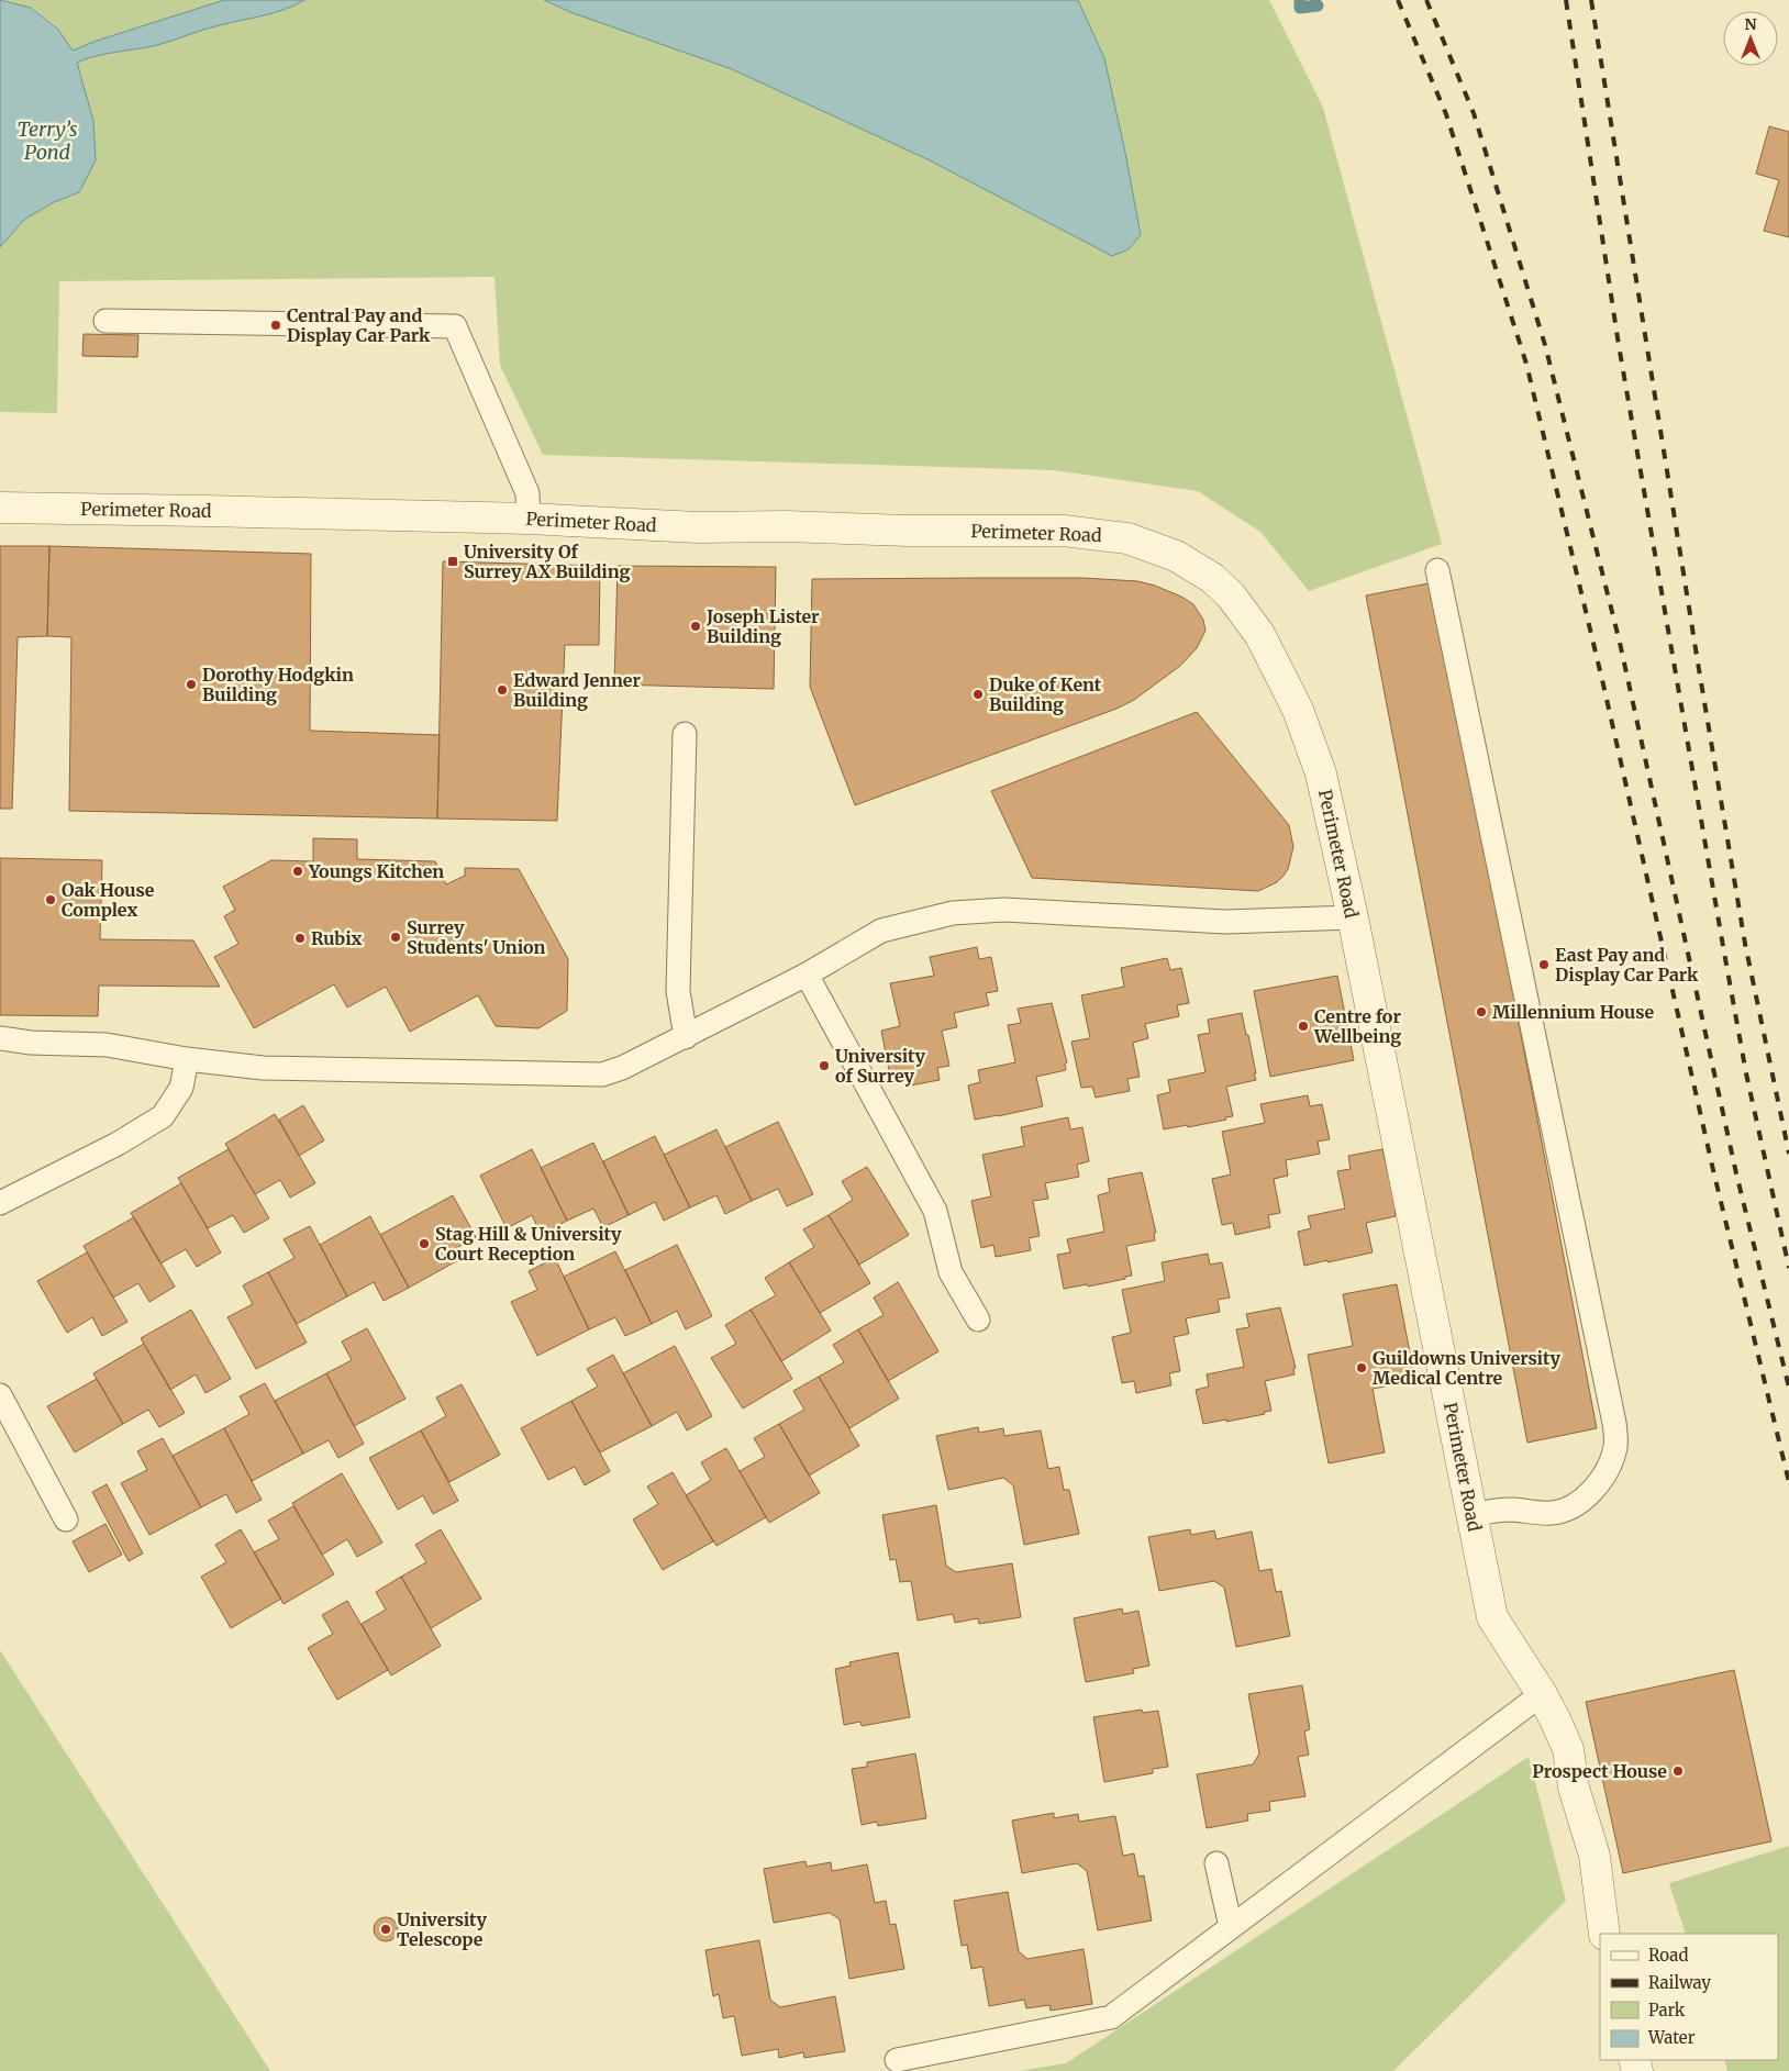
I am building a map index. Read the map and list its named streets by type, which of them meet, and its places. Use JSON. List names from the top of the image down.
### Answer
{
  "streets": {
    "street": ["Perimeter Road"]
  },
  "water": ["Terry’s Pond"],
  "places": {
    "other": [
      "Central Pay and Display Car Park",
      "Joseph Lister Building",
      "Dorothy Hodgkin Building",
      "Edward Jenner Building",
      "Duke of Kent Building",
      "Youngs Kitchen",
      "Oak House Complex",
      "Surrey Students' Union",
      "Rubix",
      "East Pay and Display Car Park",
      "Millennium House",
      "Centre for Wellbeing",
      "University of Surrey",
      "Stag Hill & University Court Reception",
      "Guildowns University Medical Centre",
      "Prospect House",
      "University Telescope"
    ],
    "transit": ["University Of Surrey AX Building"]
  },
  "legend": [
    "Road",
    "Railway",
    "Park",
    "Water"
  ],
  "north": "top"
}
